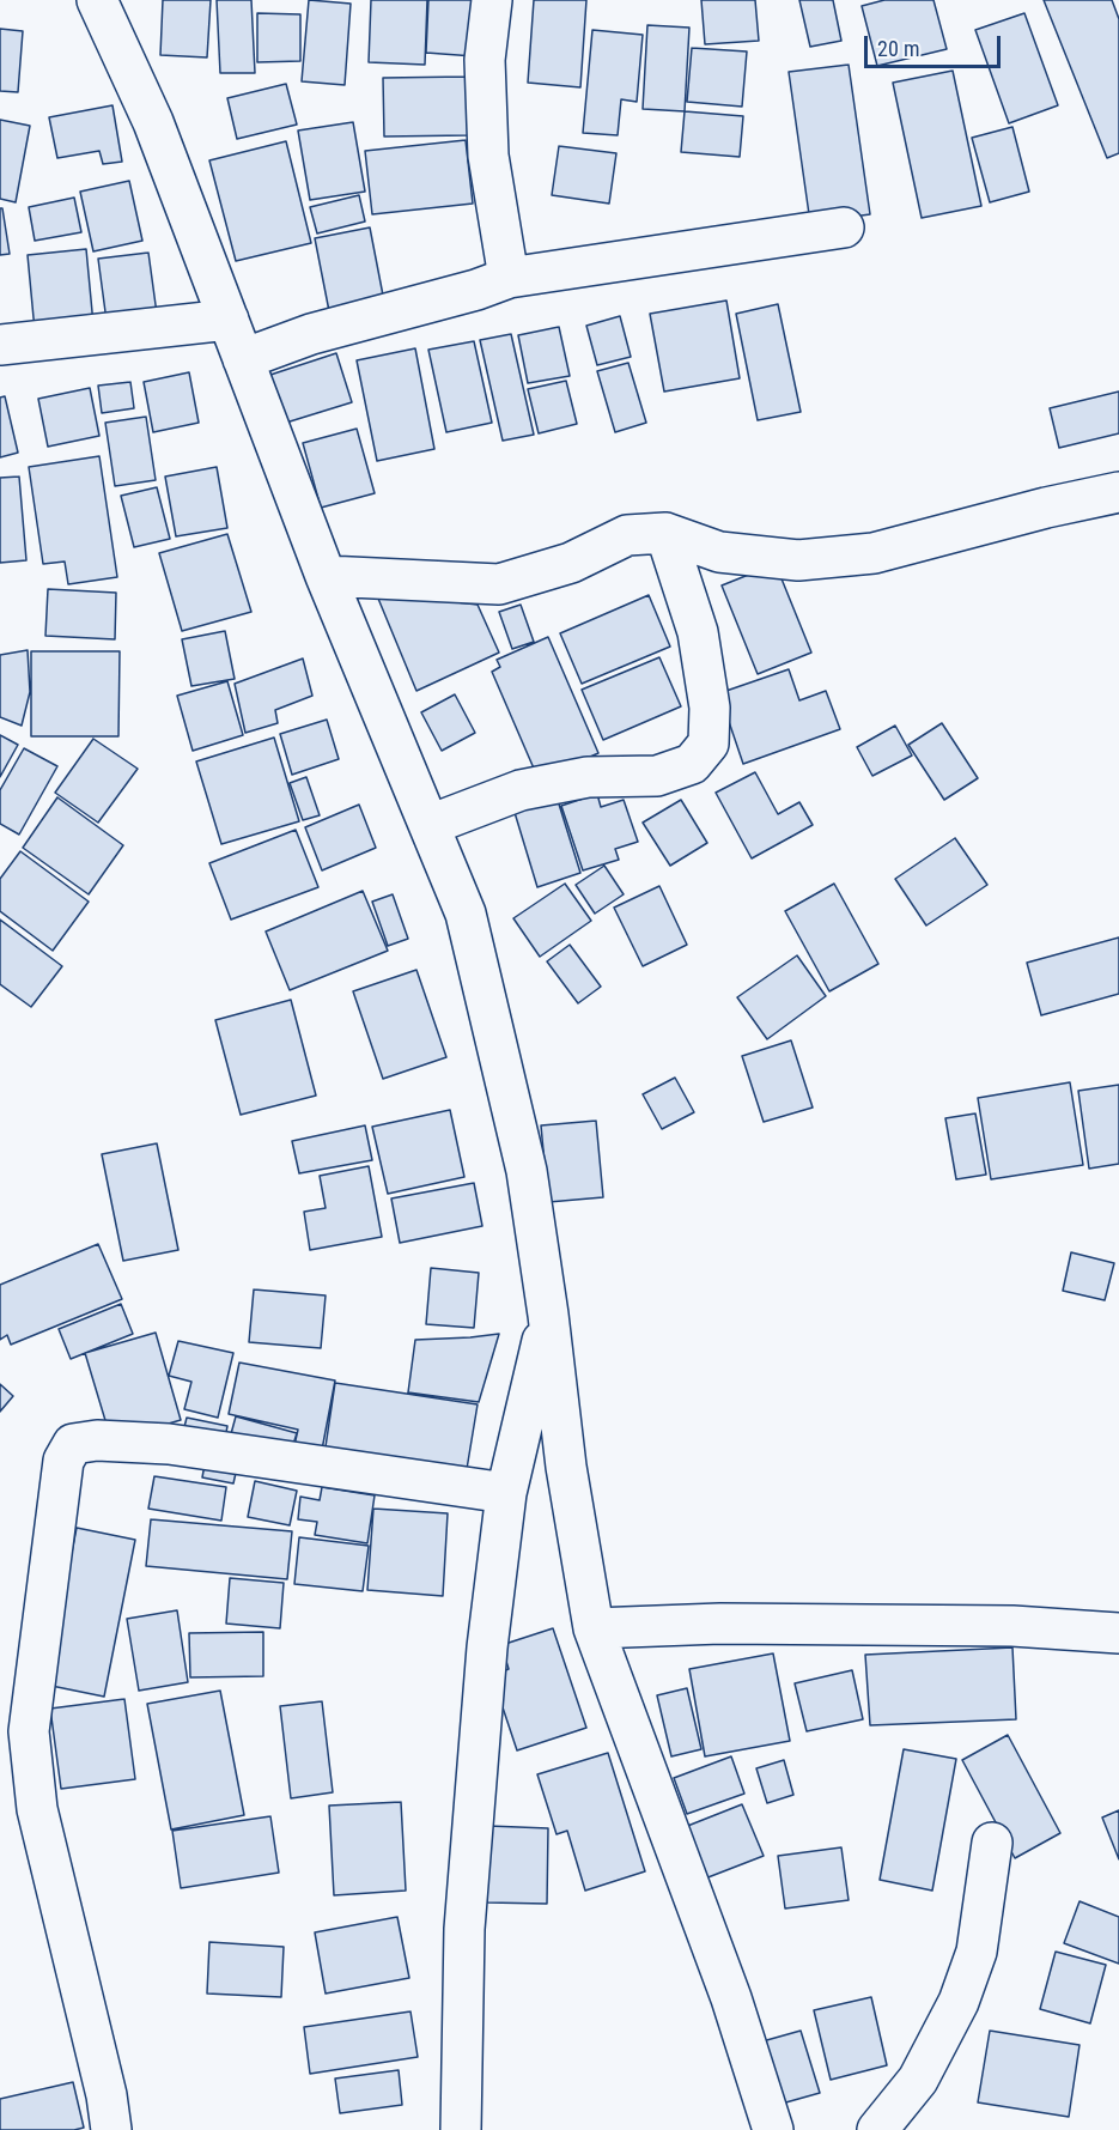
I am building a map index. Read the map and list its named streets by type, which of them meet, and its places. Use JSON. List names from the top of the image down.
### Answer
{
  "scale_bar": "20 m"
}
